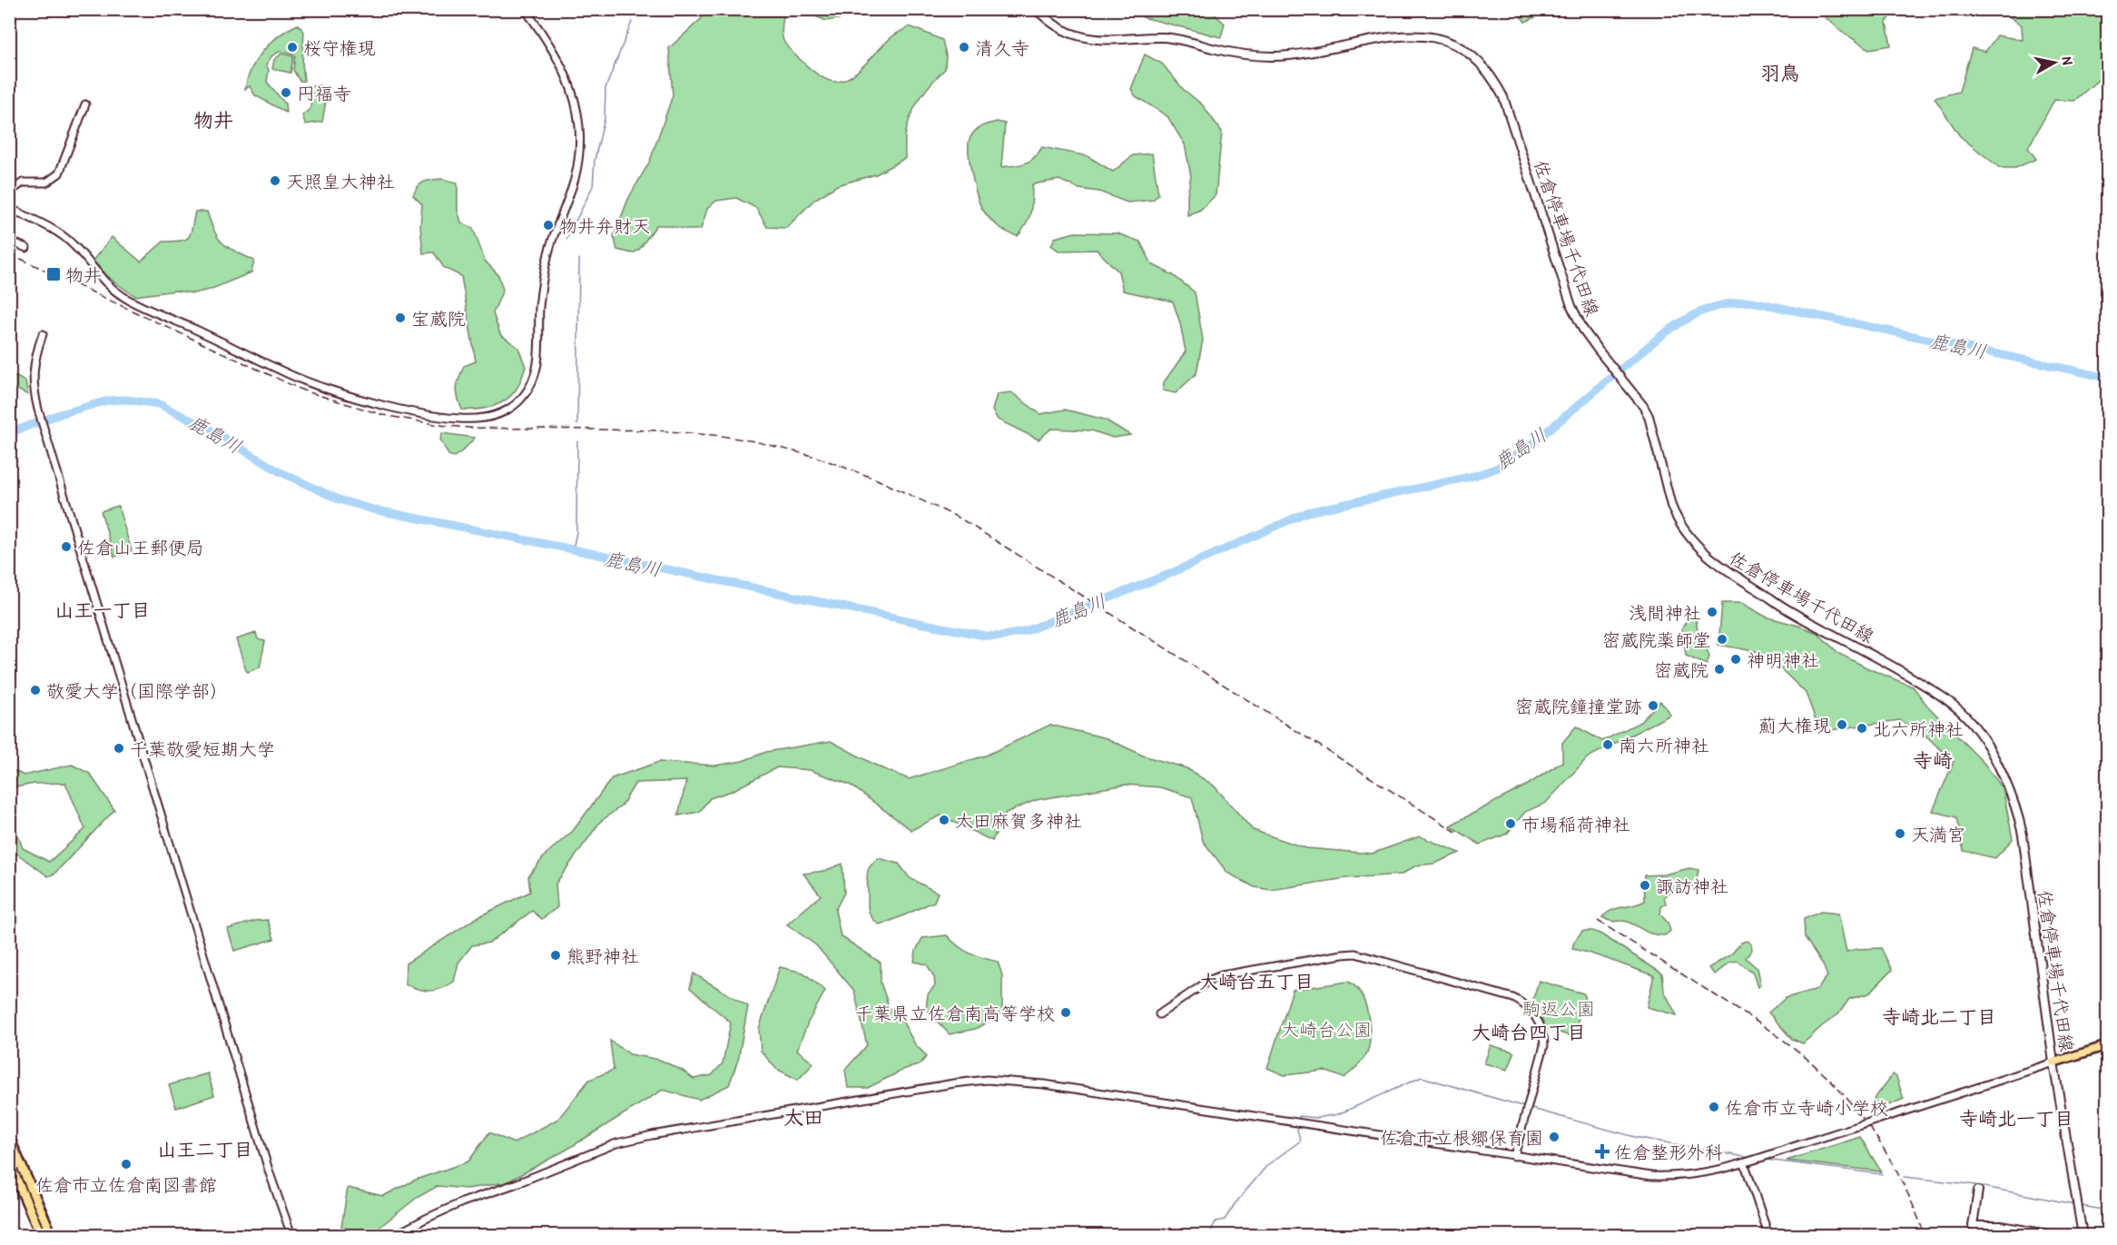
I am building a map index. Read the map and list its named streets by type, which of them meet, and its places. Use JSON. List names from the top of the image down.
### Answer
{
  "streets": {
    "main road": ["佐倉停車場千代田線"]
  },
  "districts": [
    "羽鳥",
    "物井",
    "山王一丁目",
    "寺崎",
    "大崎台五丁目",
    "寺崎北二丁目",
    "大崎台四丁目",
    "太田",
    "寺崎北一丁目",
    "山王二丁目"
  ],
  "water": ["鹿島川"],
  "parks": ["駒返公園", "大崎台公園"],
  "places": {
    "other": [
      "桜守権現",
      "清久寺",
      "円福寺",
      "天照皇大神社",
      "物井弁財天",
      "宝蔵院",
      "佐倉山王郵便局",
      "浅間神社",
      "密蔵院薬師堂",
      "神明神社",
      "密蔵院",
      "敬愛大学（国際学部）",
      "密蔵院鐘撞堂跡",
      "薊大権現",
      "北六所神社",
      "南六所神社",
      "千葉敬愛短期大学",
      "太田麻賀多神社",
      "市場稲荷神社",
      "天満宮",
      "諏訪神社",
      "熊野神社",
      "千葉県立佐倉南高等学校",
      "佐倉市立寺崎小学校",
      "佐倉市立根郷保育園",
      "佐倉市立佐倉南図書館"
    ],
    "transit": ["物井"],
    "health": ["佐倉整形外科"]
  },
  "north": "right"
}
